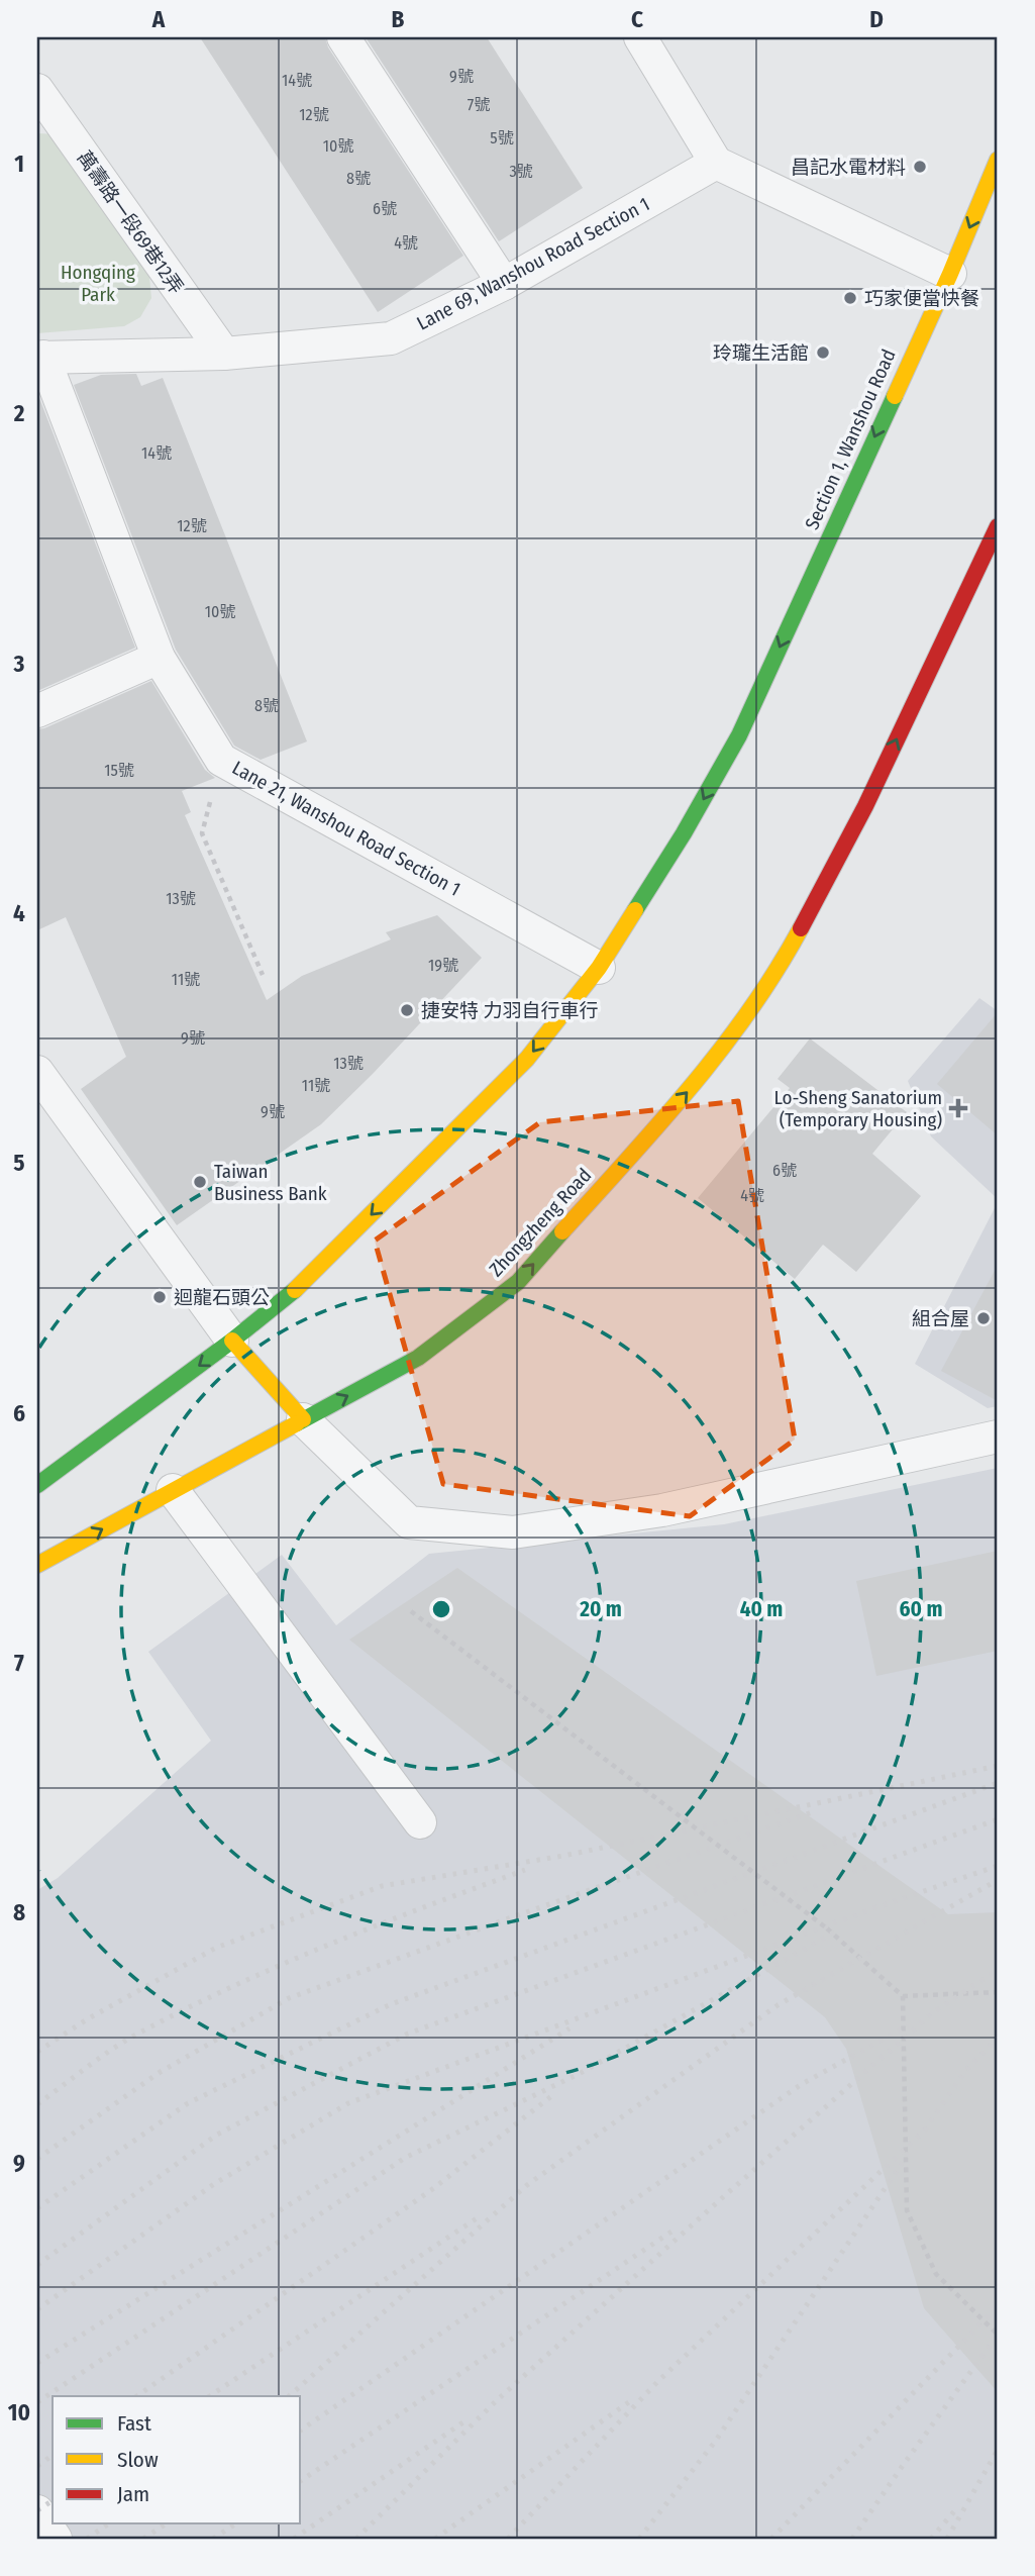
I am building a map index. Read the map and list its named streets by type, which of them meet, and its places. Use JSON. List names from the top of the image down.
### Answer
{
  "streets": {
    "main road": ["Section 1, Wanshou Road", "Zhongzheng Road"],
    "lane": ["萬壽路一段69巷12弄", "Lane 69, Wanshou Road Section 1", "Lane 21, Wanshou Road Section 1"]
  },
  "crossings": [
    ["萬壽路一段69巷12弄", "Lane 69, Wanshou Road Section 1"],
    ["Lane 69, Wanshou Road Section 1", "Lane 21, Wanshou Road Section 1"],
    ["Section 1, Wanshou Road", "Lane 21, Wanshou Road Section 1"]
  ],
  "one_way": ["Section 1, Wanshou Road", "Zhongzheng Road"],
  "parks": ["Hongqing Park"],
  "places": {
    "other": [
      "昌記水電材料",
      "巧家便當快餐",
      "玲瓏生活館",
      "捷安特 力羽自行車行",
      "Taiwan Business Bank",
      "迴龍石頭公",
      "組合屋"
    ],
    "health": ["Lo-Sheng Sanatorium (Temporary Housing)"]
  },
  "house_numbers": [
    "9號",
    "14號",
    "7號",
    "12號",
    "5號",
    "10號",
    "3號",
    "8號",
    "6號",
    "4號",
    "14號",
    "12號",
    "10號",
    "8號",
    "15號",
    "13號",
    "19號",
    "11號",
    "9號",
    "13號",
    "11號",
    "9號",
    "6號",
    "4號"
  ],
  "legend": ["Fast", "Slow", "Jam"],
  "grid": {
    "columns": [
      "A",
      "B",
      "C",
      "D"
    ],
    "rows": [
      "1",
      "2",
      "3",
      "4",
      "5",
      "6",
      "7",
      "8",
      "9",
      "10"
    ]
  },
  "rings": ["20 m", "40 m", "60 m"]
}
